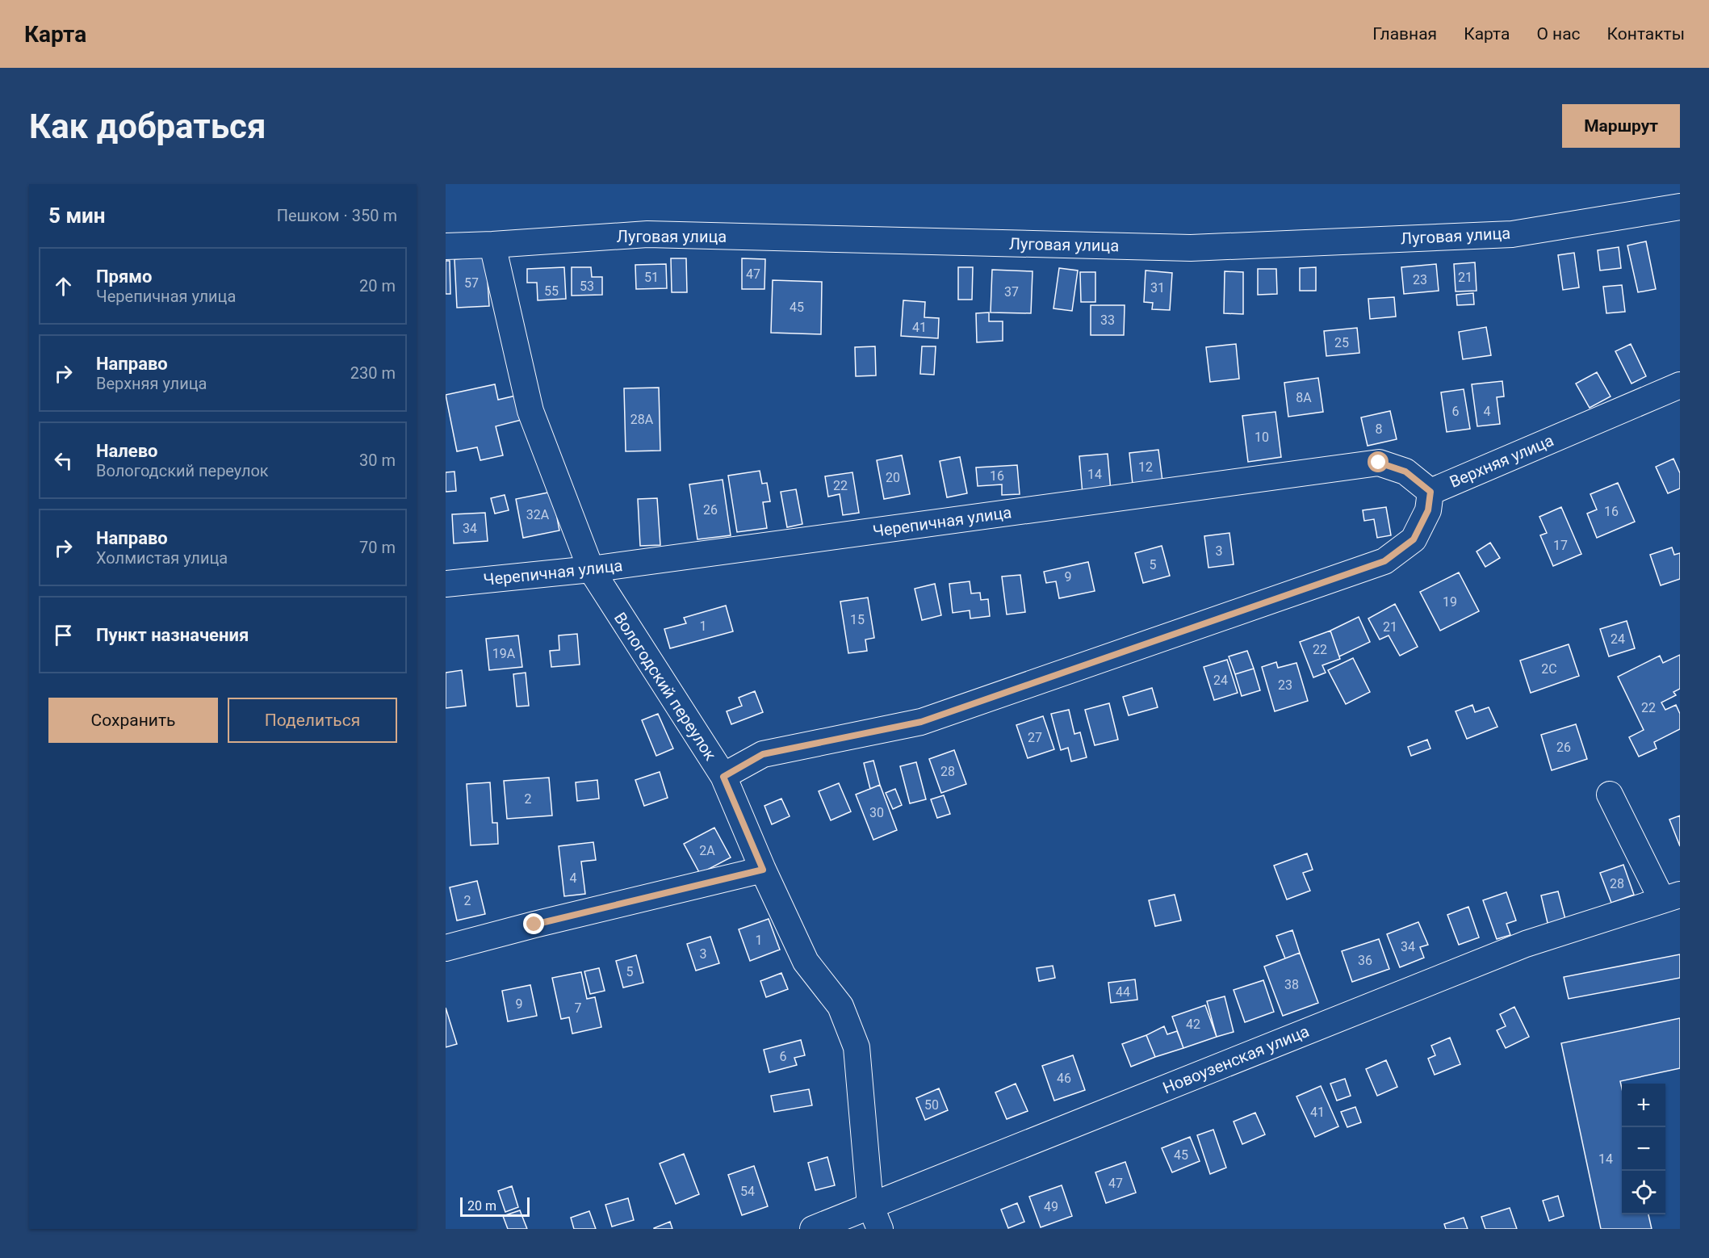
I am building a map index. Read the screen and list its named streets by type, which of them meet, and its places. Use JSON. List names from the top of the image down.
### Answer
{
  "streets": {
    "street": [
      "Луговая улица",
      "Верхняя улица",
      "Черепичная улица",
      "Вологодский переулок",
      "Новоузенская улица"
    ]
  },
  "crossings": [
    ["Луговая улица", "Вологодский переулок"],
    ["Верхняя улица", "Черепичная улица"],
    ["Верхняя улица", "Вологодский переулок"],
    ["Черепичная улица", "Вологодский переулок"],
    ["Вологодский переулок", "Новоузенская улица"]
  ],
  "house_numbers": [
    "47",
    "51",
    "21",
    "23",
    "57",
    "53",
    "31",
    "55",
    "37",
    "45",
    "33",
    "41",
    "25",
    "8А",
    "6",
    "4",
    "28А",
    "8",
    "10",
    "12",
    "14",
    "16",
    "20",
    "22",
    "26",
    "16",
    "32А",
    "34",
    "17",
    "3",
    "5",
    "9",
    "19",
    "15",
    "1",
    "21",
    "24",
    "22",
    "19А",
    "2С",
    "24",
    "23",
    "22",
    "27",
    "26",
    "28",
    "2",
    "30",
    "2А",
    "4",
    "28",
    "2",
    "1",
    "34",
    "3",
    "36",
    "5",
    "38",
    "44",
    "9",
    "7",
    "42",
    "6",
    "46",
    "50",
    "41",
    "45",
    "14",
    "47",
    "54",
    "49"
  ],
  "scale_bar": "20 m",
  "page": {
    "header": "Карта",
    "nav": [
      "Главная",
      "Карта",
      "О нас",
      "Контакты"
    ],
    "buttons": [
      "Маршрут",
      ["Сохранить", "Поделиться"]
    ],
    "title": "Как добраться",
    "heading": ["5 мин", "Пешком · 350 m"],
    "list": [
      ["Прямо", "Черепичная улица", "20 m"],
      ["Направо", "Верхняя улица", "230 m"],
      ["Налево", "Вологодский переулок", "30 m"],
      ["Направо", "Холмистая улица", "70 m"],
      "Пункт назначения"
    ],
    "map_buttons": ["+", "−"],
    "scale": "20 m"
  }
}
